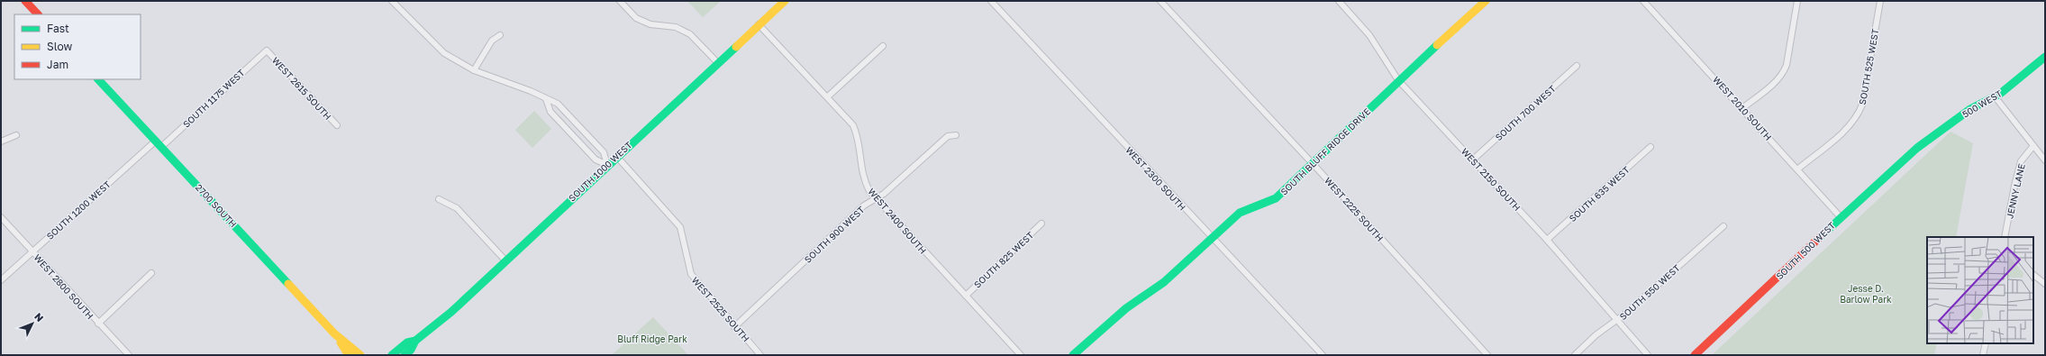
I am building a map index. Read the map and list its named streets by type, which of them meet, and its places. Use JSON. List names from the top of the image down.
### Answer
{
  "streets": {
    "street": [
      "SOUTH 525 WEST",
      "WEST 2615 SOUTH",
      "SOUTH 1175 WEST",
      "500 WEST",
      "WEST 2010 SOUTH",
      "SOUTH 700 WEST",
      "SOUTH BLUFF RIDGE DRIVE",
      "SOUTH 1000 WEST",
      "WEST 2300 SOUTH",
      "WEST 2150 SOUTH",
      "JENNY LANE",
      "SOUTH 635 WEST",
      "2700 SOUTH",
      "WEST 2225 SOUTH",
      "SOUTH 1200 WEST",
      "WEST 2400 SOUTH",
      "SOUTH 900 WEST",
      "SOUTH 500 WEST",
      "SOUTH 825 WEST",
      "WEST 2800 SOUTH",
      "SOUTH 550 WEST",
      "WEST 2525 SOUTH"
    ]
  },
  "crossings": [
    ["SOUTH 525 WEST", "WEST 2010 SOUTH"],
    ["WEST 2615 SOUTH", "SOUTH 1175 WEST"],
    ["SOUTH 1175 WEST", "2700 SOUTH"],
    ["500 WEST", "SOUTH 500 WEST"],
    ["WEST 2010 SOUTH", "SOUTH 500 WEST"],
    ["SOUTH 700 WEST", "WEST 2150 SOUTH"],
    ["SOUTH BLUFF RIDGE DRIVE", "WEST 2300 SOUTH"],
    ["SOUTH BLUFF RIDGE DRIVE", "WEST 2150 SOUTH"],
    ["SOUTH BLUFF RIDGE DRIVE", "WEST 2225 SOUTH"],
    ["SOUTH 1000 WEST", "WEST 2400 SOUTH"],
    ["SOUTH 1000 WEST", "WEST 2525 SOUTH"],
    ["WEST 2150 SOUTH", "SOUTH 635 WEST"],
    ["WEST 2150 SOUTH", "SOUTH 550 WEST"],
    ["2700 SOUTH", "SOUTH 1200 WEST"],
    ["SOUTH 1200 WEST", "WEST 2800 SOUTH"],
    ["WEST 2400 SOUTH", "SOUTH 900 WEST"],
    ["WEST 2400 SOUTH", "SOUTH 825 WEST"],
    ["SOUTH 900 WEST", "WEST 2525 SOUTH"]
  ],
  "parks": ["Jesse D. Barlow Park", "Bluff Ridge Park"],
  "legend": ["Fast", "Slow", "Jam"],
  "north": "top right"
}
